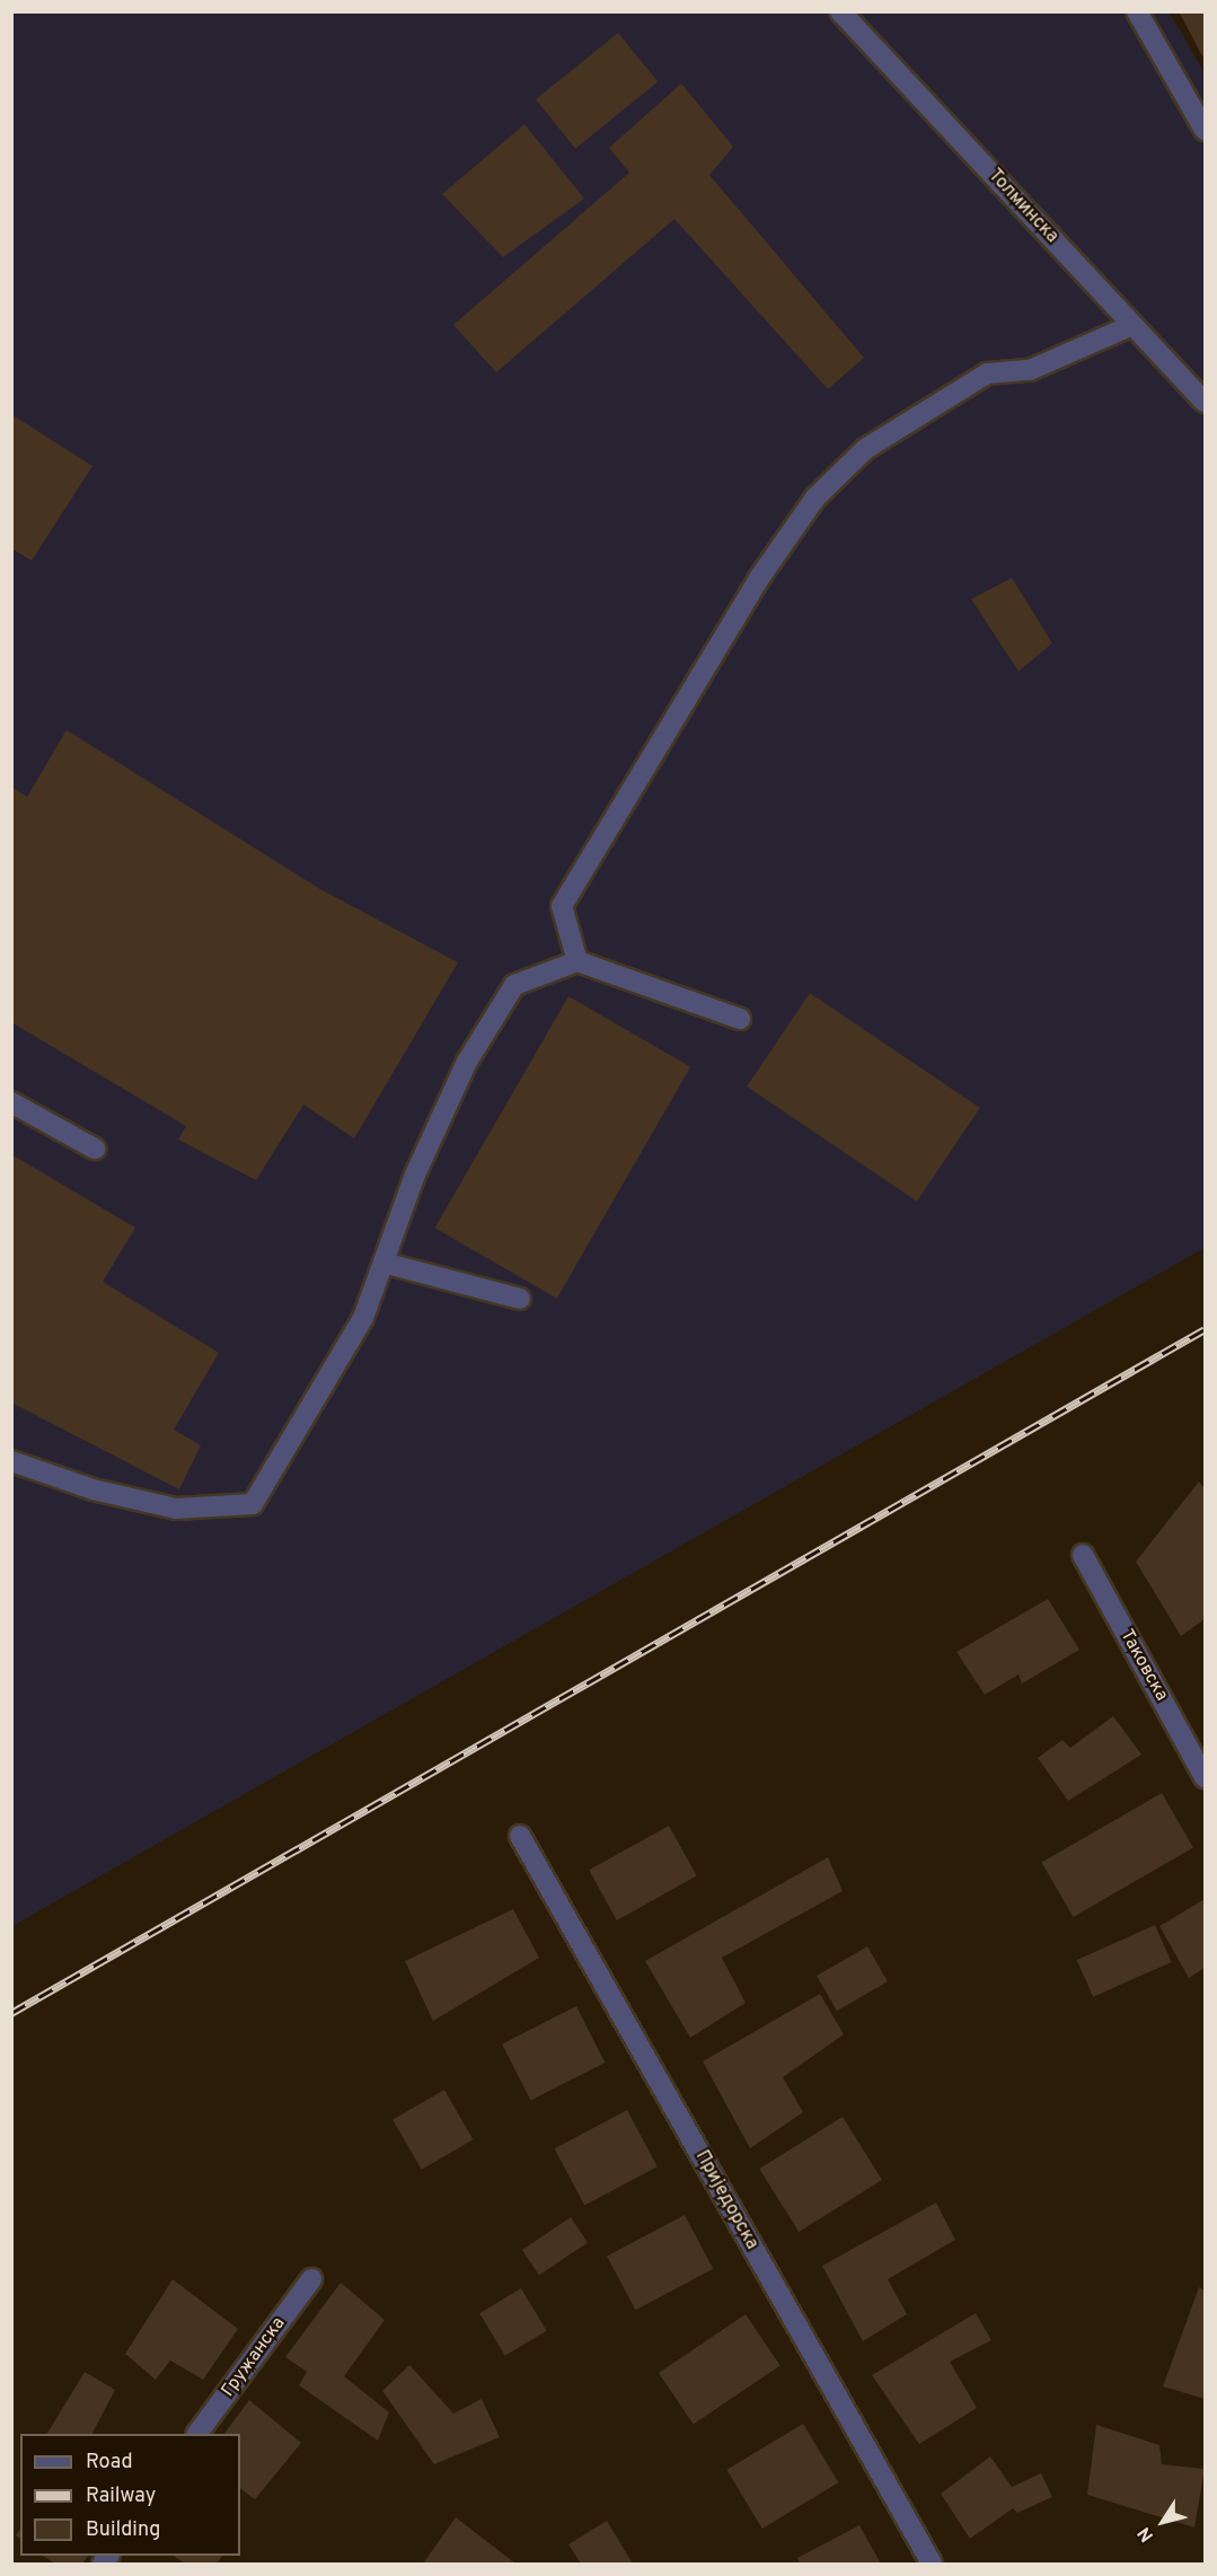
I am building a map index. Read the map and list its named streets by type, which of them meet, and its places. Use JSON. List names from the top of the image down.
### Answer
{
  "streets": {
    "street": [
      "Толминска",
      "Таковска",
      "Приједорска",
      "Гружанска"
    ]
  },
  "legend": ["Road", "Railway", "Building"],
  "north": "bottom left"
}
